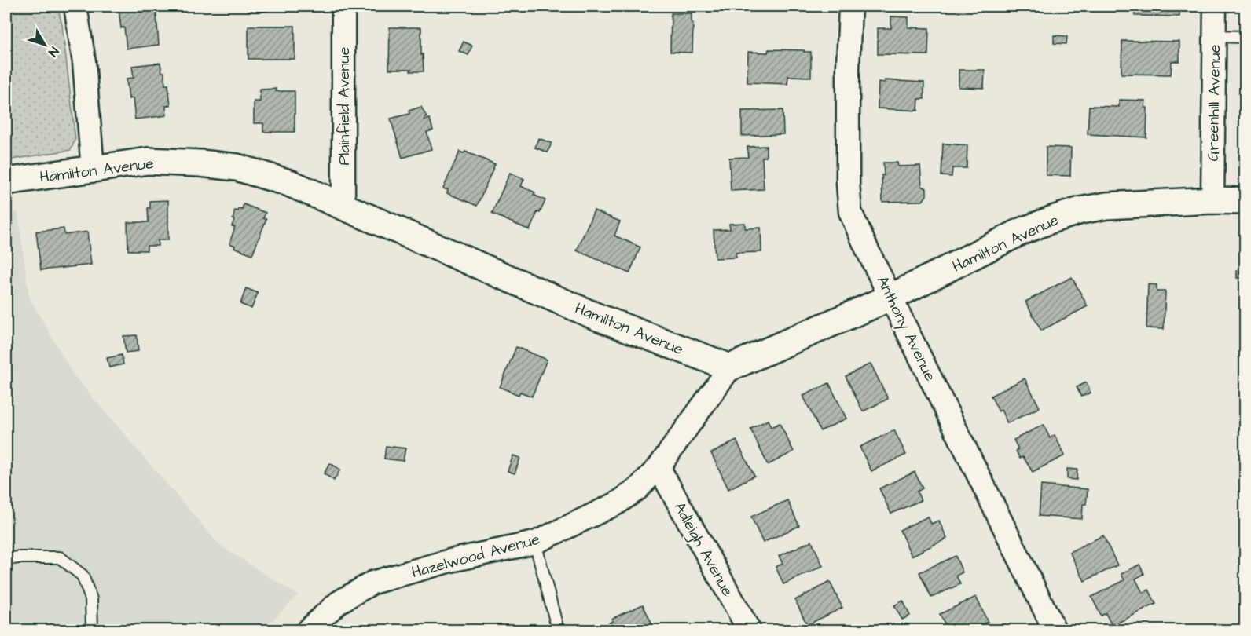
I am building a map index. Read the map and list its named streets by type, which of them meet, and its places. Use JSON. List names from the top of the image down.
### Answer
{
  "streets": {
    "street": [
      "Greenhill Avenue",
      "Plainfield Avenue",
      "Hamilton Avenue",
      "Anthony Avenue",
      "Adleigh Avenue",
      "Hazelwood Avenue"
    ]
  },
  "crossings": [
    ["Greenhill Avenue", "Hamilton Avenue"],
    ["Plainfield Avenue", "Hamilton Avenue"],
    ["Hamilton Avenue", "Anthony Avenue"],
    ["Hamilton Avenue", "Hazelwood Avenue"],
    ["Adleigh Avenue", "Hazelwood Avenue"]
  ],
  "north": "bottom right"
}
